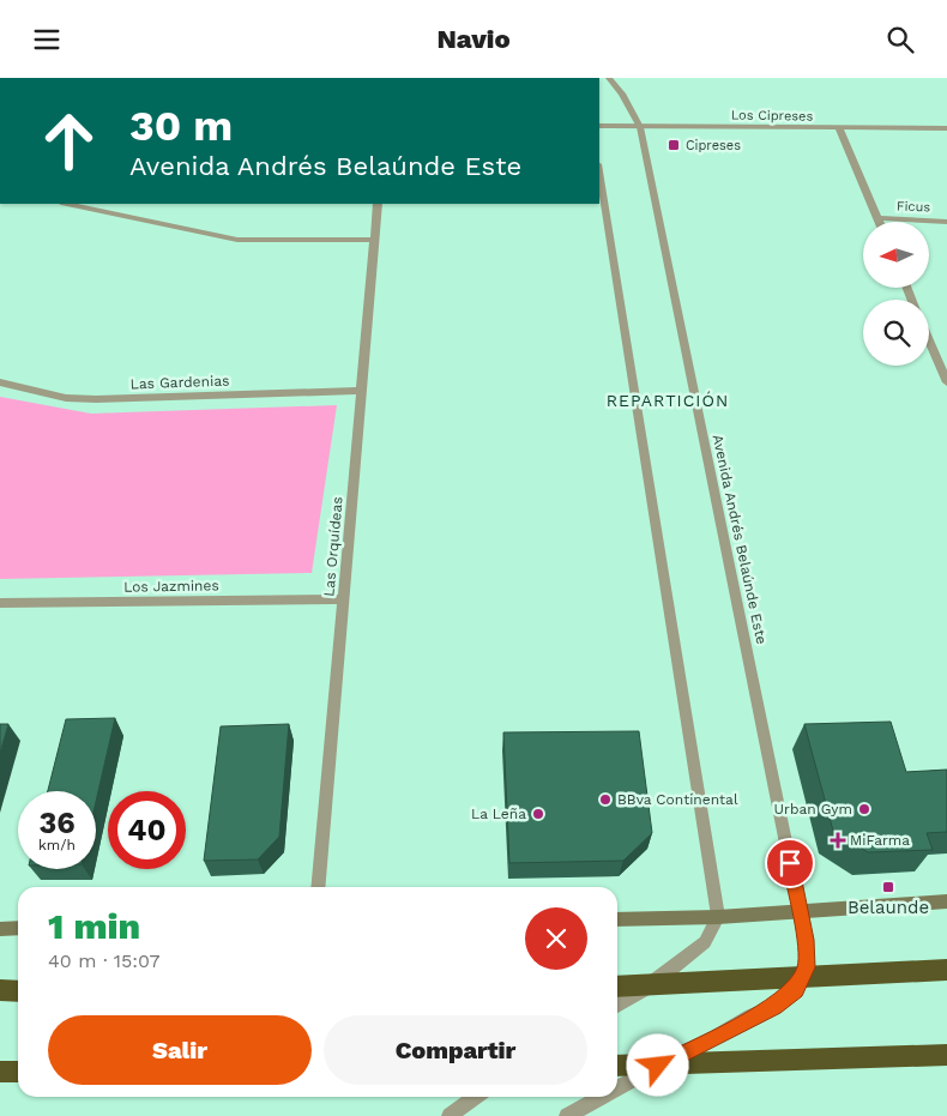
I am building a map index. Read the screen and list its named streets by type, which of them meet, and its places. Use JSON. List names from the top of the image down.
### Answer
{
  "streets": {
    "street": [
      "Los Cipreses",
      "Ficus",
      "Las Gardenias",
      "Avenida Andrés Belaúnde Este",
      "Las Orquídeas",
      "Los Jazmines"
    ]
  },
  "crossings": [
    ["Los Cipreses", "Avenida Andrés Belaúnde Este"],
    ["Las Gardenias", "Las Orquídeas"],
    ["Las Orquídeas", "Los Jazmines"]
  ],
  "districts": ["REPARTICIÓN"],
  "places": {
    "transit": ["Cipreses", "Belaunde"],
    "other": ["BBva Continental", "Urban Gym", "La Leña"],
    "health": ["MiFarma"]
  },
  "north": "left",
  "page": {
    "header": "Navio",
    "turn": ["30 m", "Avenida Andrés Belaúnde Este"],
    "speed": "36 km/h",
    "limit": "40",
    "heading": ["1 min", "40 m · 15:07"],
    "buttons": ["Salir", "Compartir"]
  }
}
